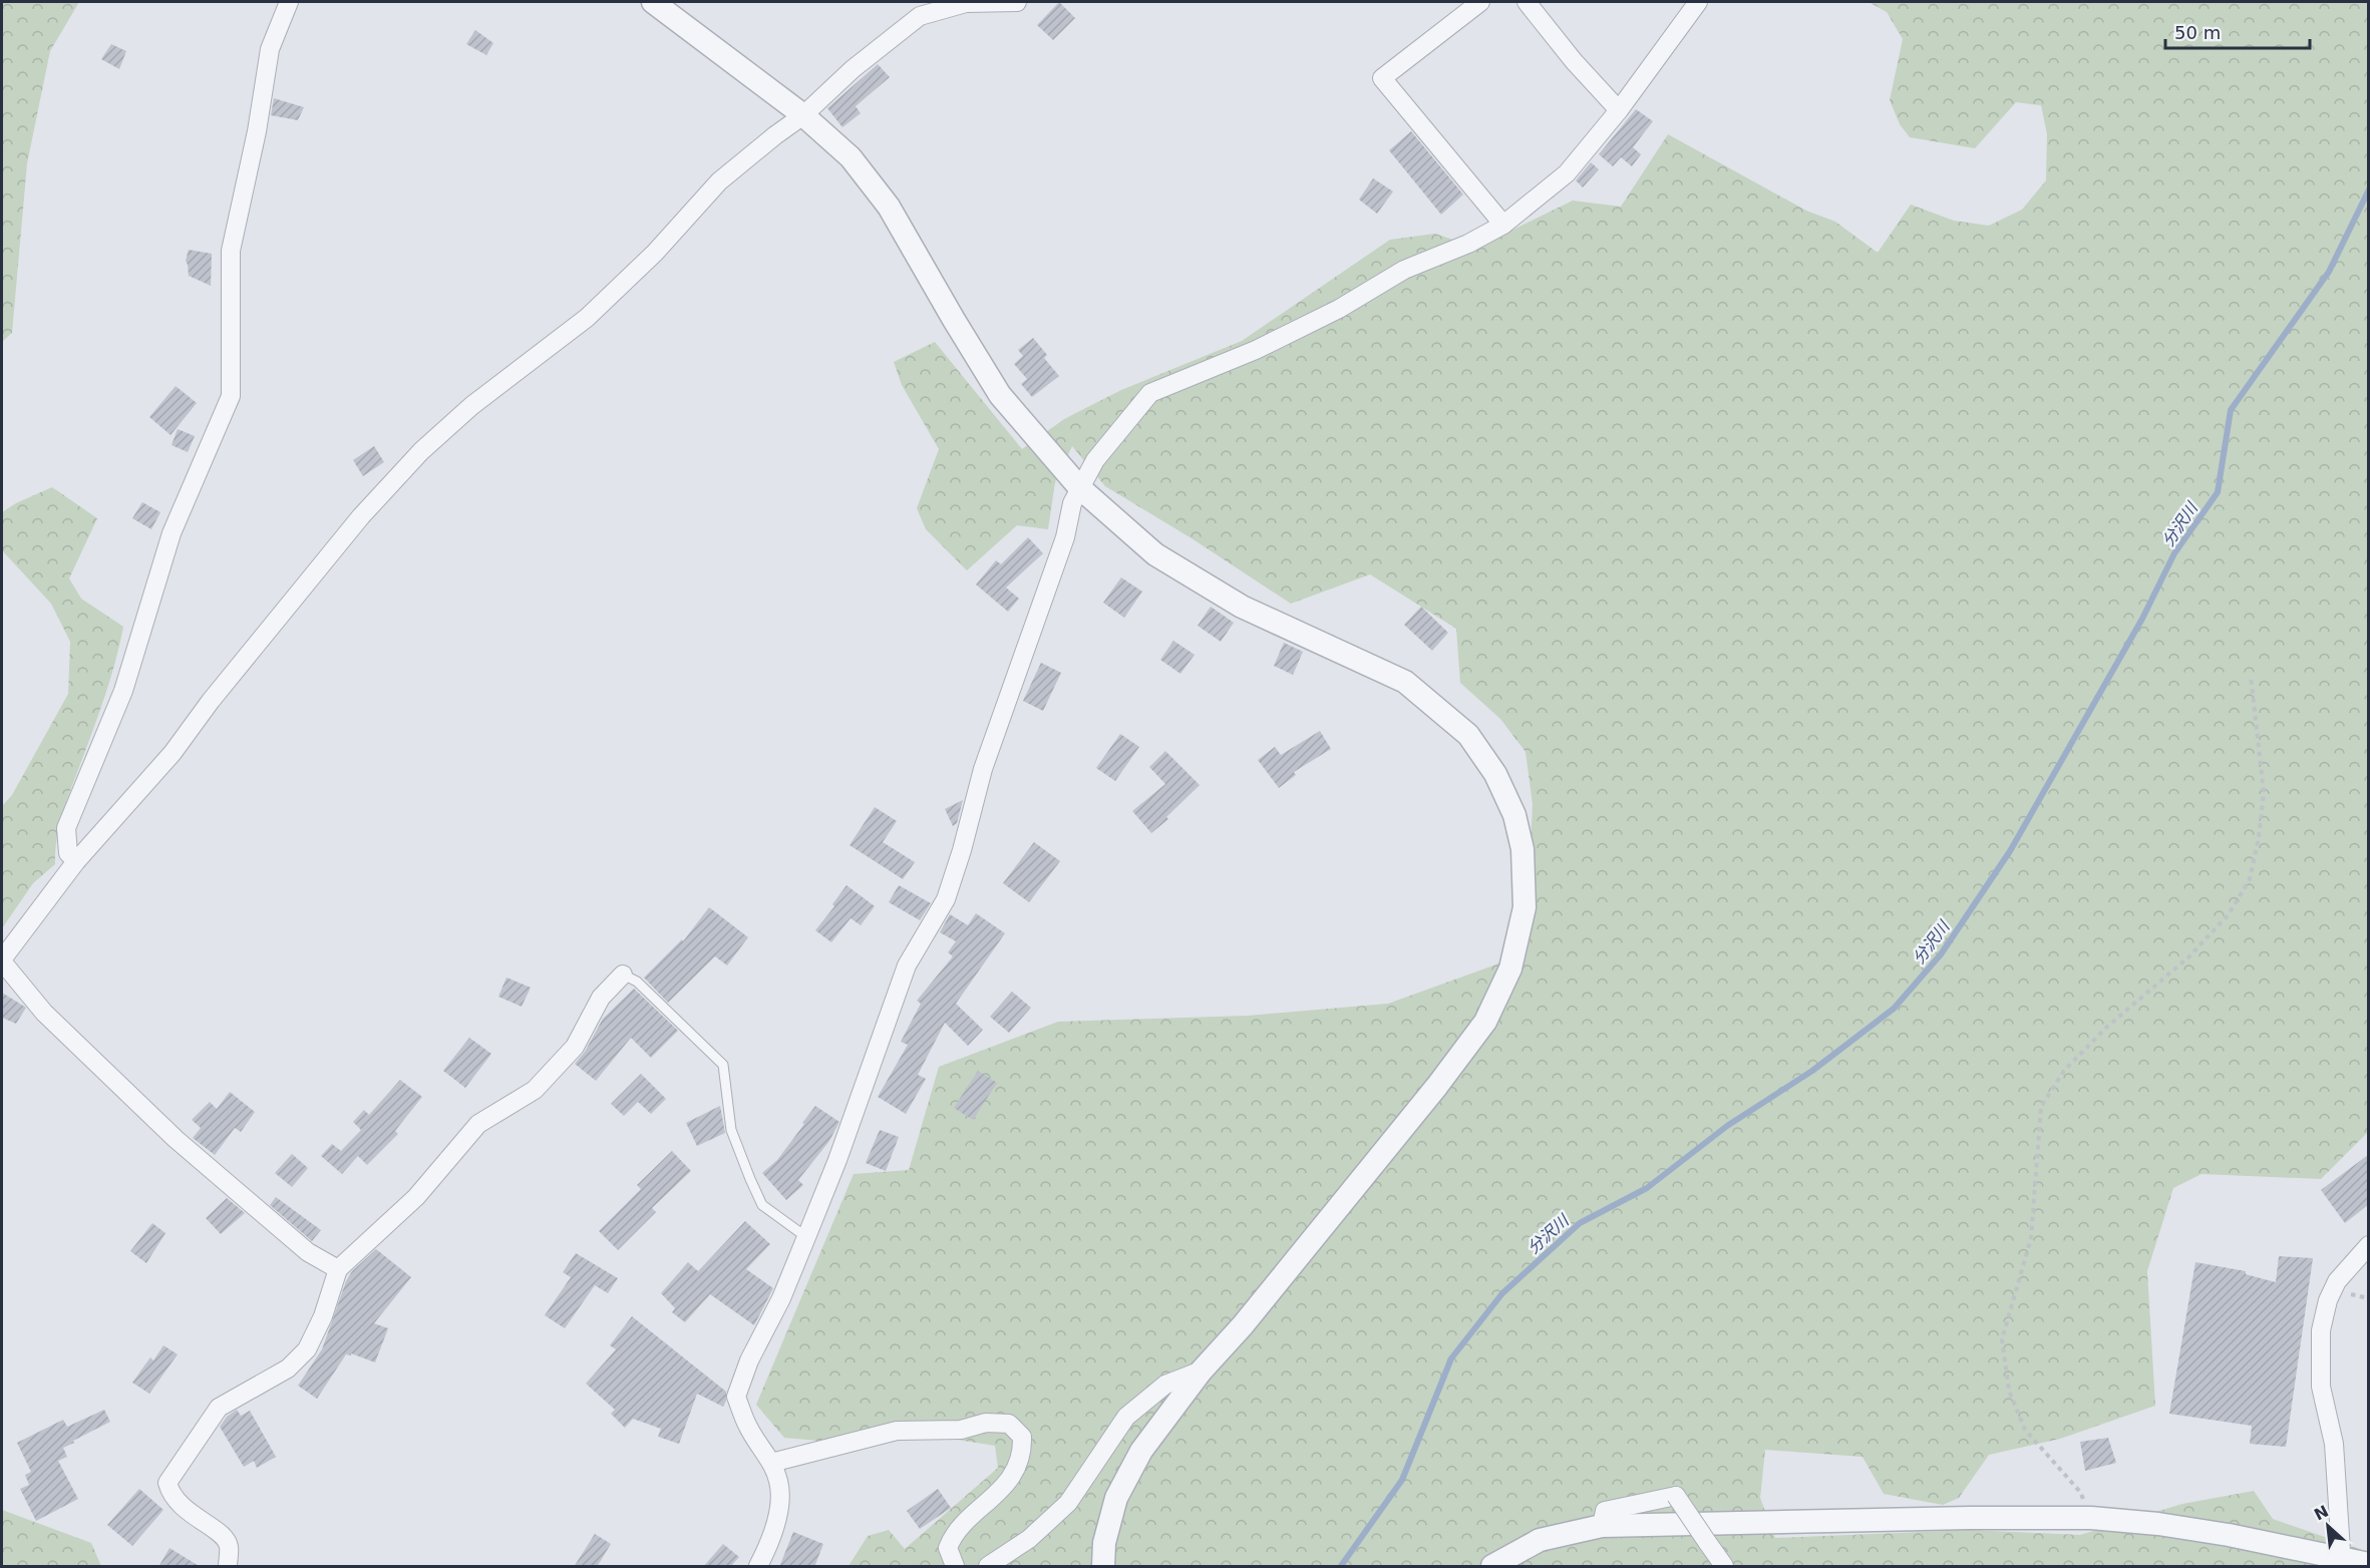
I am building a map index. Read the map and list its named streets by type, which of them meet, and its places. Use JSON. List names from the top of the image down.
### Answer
{
  "water": ["分沢川"],
  "scale_bar": "50 m",
  "north": "top left"
}
